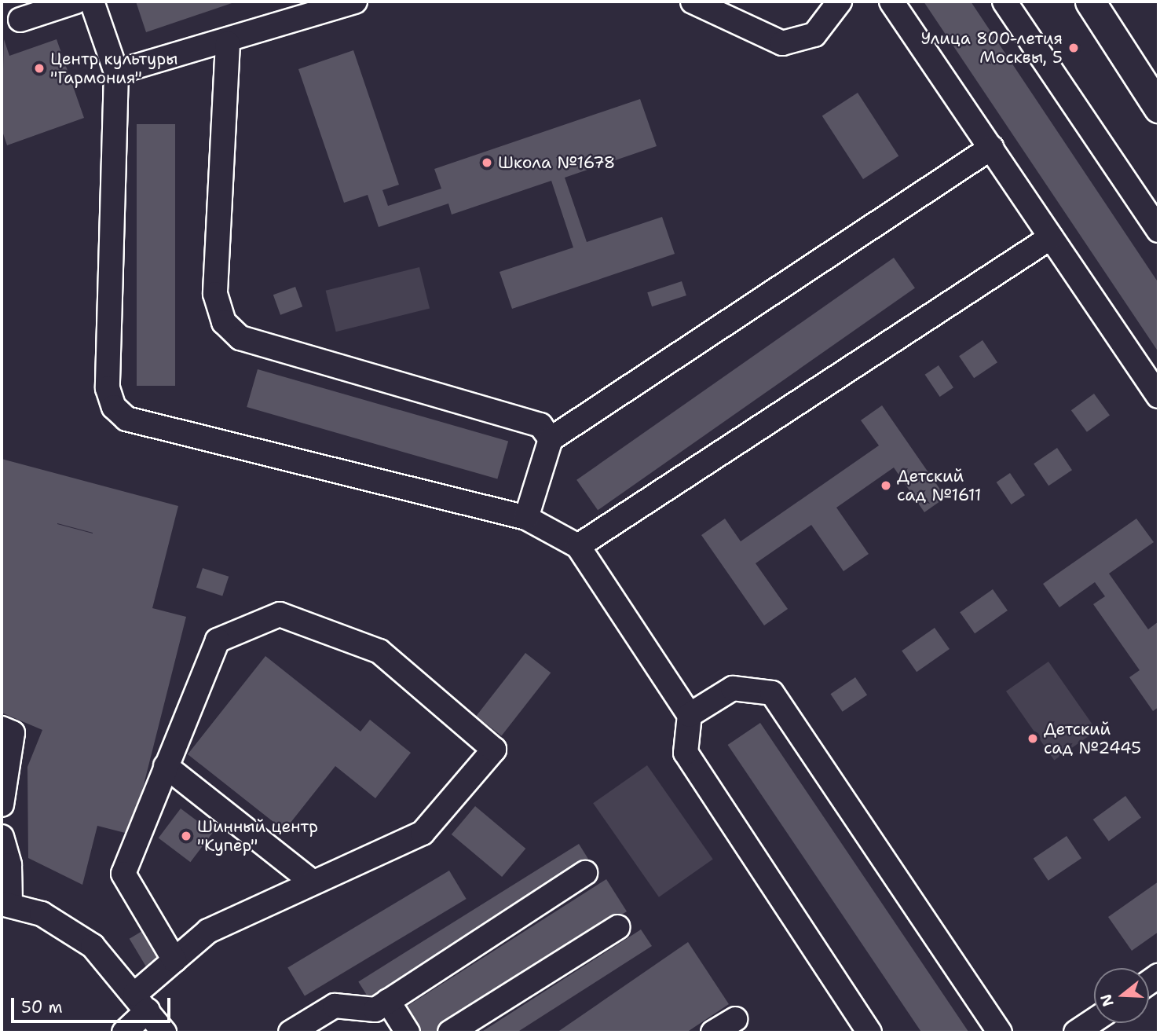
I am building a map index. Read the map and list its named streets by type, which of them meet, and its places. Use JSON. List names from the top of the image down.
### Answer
{
  "places": [
    "Улица 800-летия Москвы, 5",
    "Центр культуры \"Гармония\"",
    "Школа №1678",
    "Детский сад №1611",
    "Детский сад №2445",
    "Шинный центр \"Купер\""
  ],
  "scale_bar": "50 m",
  "north": "left"
}
